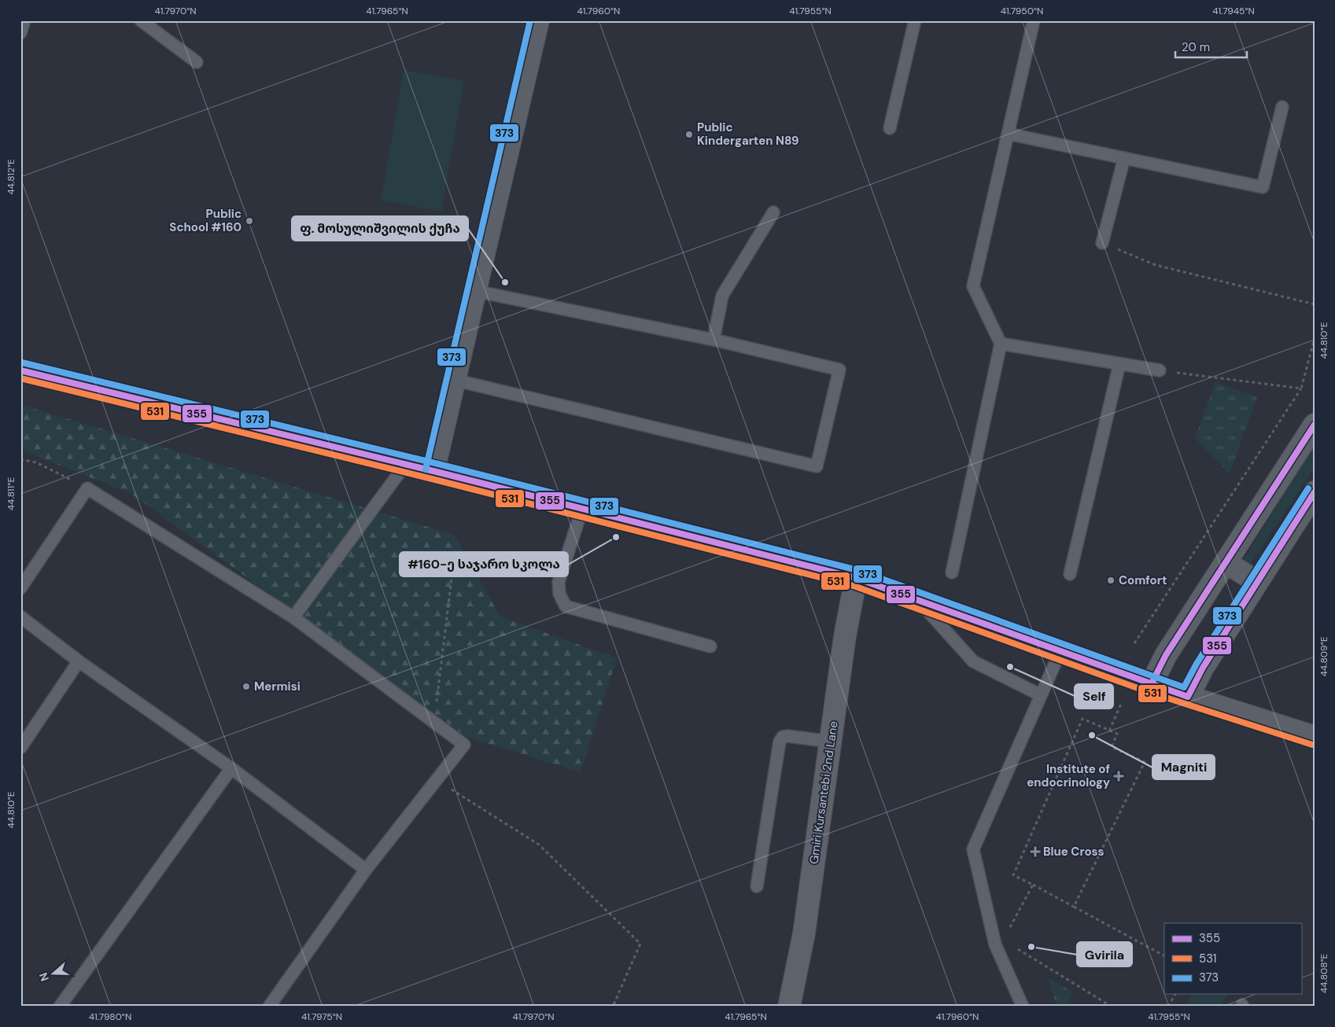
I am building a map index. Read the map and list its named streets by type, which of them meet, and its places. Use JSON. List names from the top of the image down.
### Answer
{
  "streets": {
    "street": ["Gmiri Kursantebi 2nd Lane"]
  },
  "places": {
    "other": [
      "Public Kindergarten N89",
      "Public School #160",
      "ფ. მოსულიშვილის ქუჩა",
      "#160-ე საჯარო სკოლა",
      "Comfort",
      "Self",
      "Mermisi",
      "Magniti",
      "Gvirila"
    ],
    "health": ["Institute of endocrinology", "Blue Cross"]
  },
  "lines": ["transit line 373", "transit line 355", "transit line 531"],
  "legend": ["355", "531", "373"],
  "scale_bar": "20 m",
  "north": "left",
  "coordinates": [
    "41.7970°N",
    "41.7965°N",
    "41.7960°N",
    "41.7955°N",
    "41.7950°N",
    "41.7945°N",
    "44.812°E",
    "44.810°E",
    "44.811°E",
    "44.809°E",
    "44.808°E",
    "41.7980°N",
    "41.7975°N"
  ]
}
